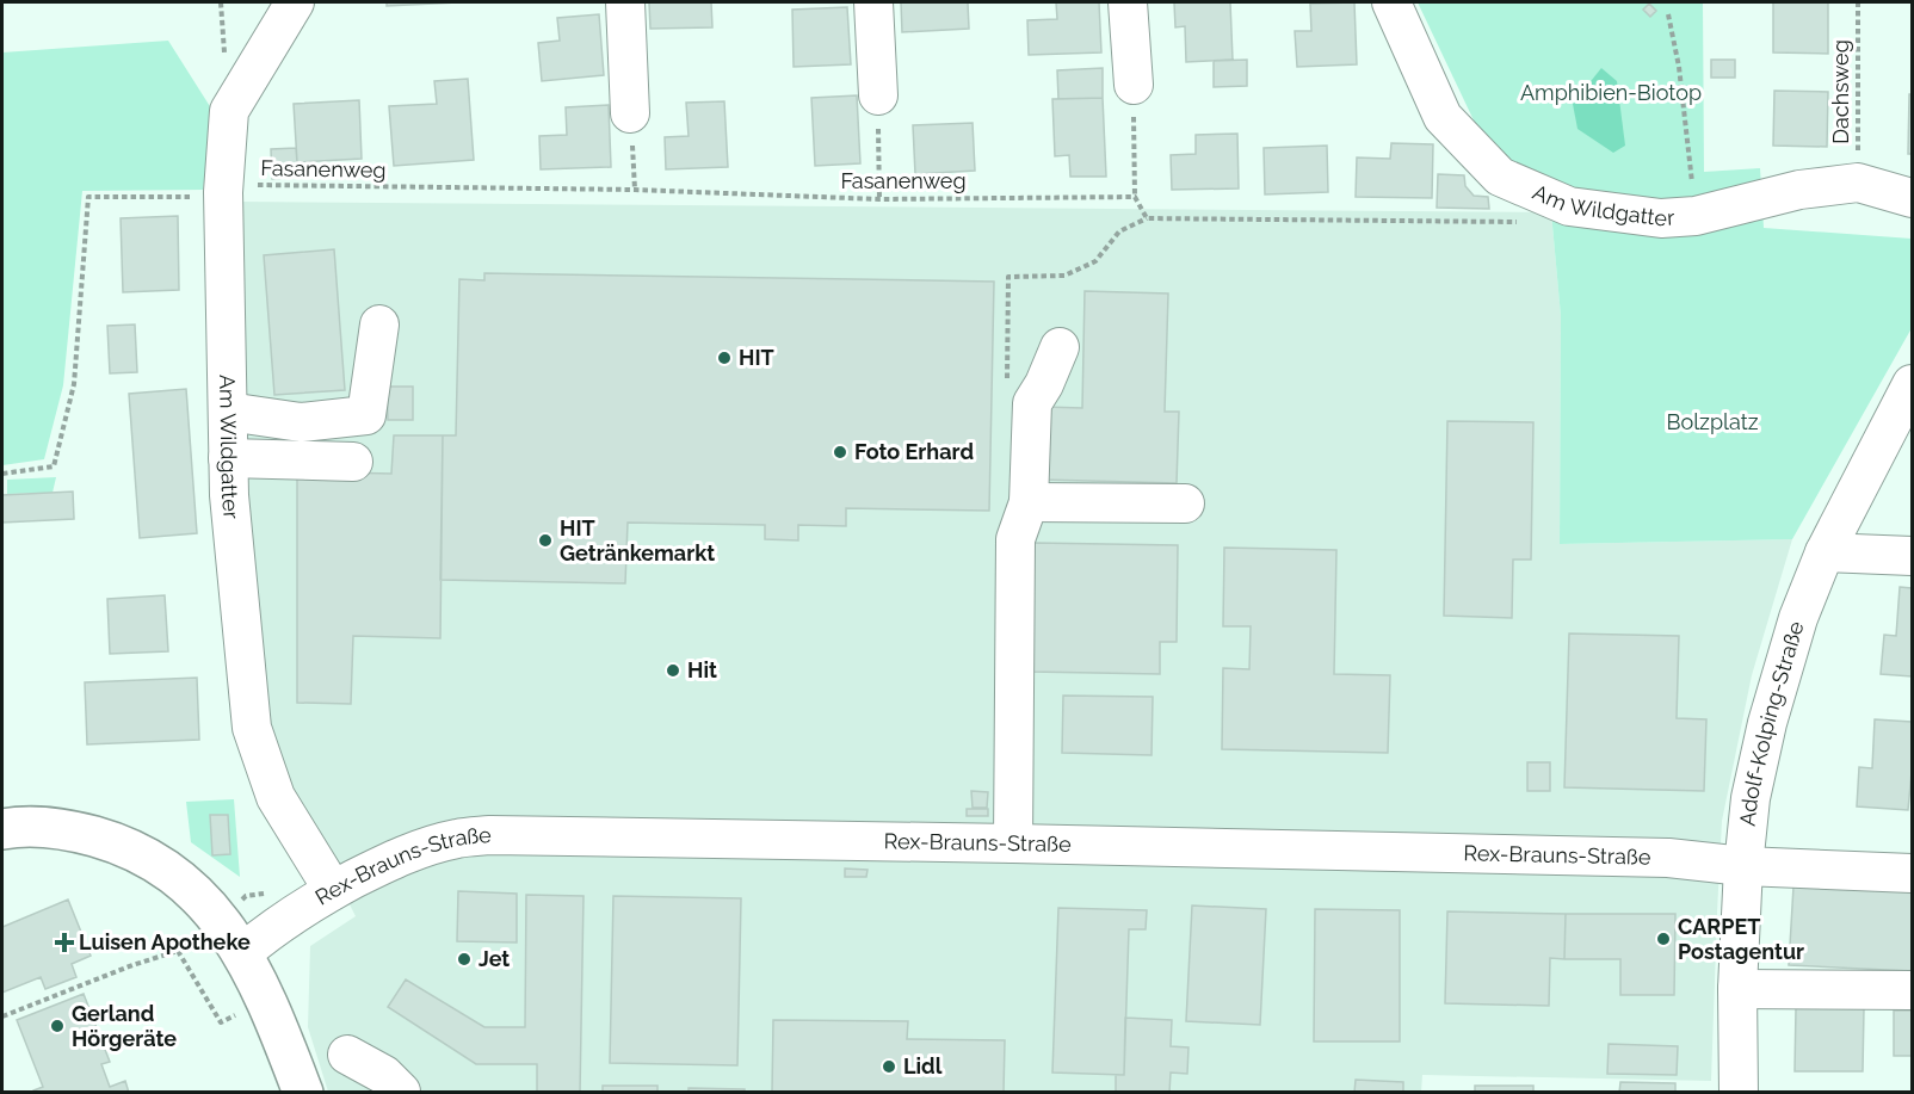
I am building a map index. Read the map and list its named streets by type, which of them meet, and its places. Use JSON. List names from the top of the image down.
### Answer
{
  "streets": {
    "street": ["Am Wildgatter", "Adolf-Kolping-Straße", "Rex-Brauns-Straße"],
    "path": ["Dachsweg", "Fasanenweg"]
  },
  "crossings": [
    ["Dachsweg", "Am Wildgatter"],
    ["Fasanenweg", "Am Wildgatter"],
    ["Am Wildgatter", "Rex-Brauns-Straße"],
    ["Adolf-Kolping-Straße", "Rex-Brauns-Straße"]
  ],
  "parks": ["Amphibien-Biotop", "Bolzplatz"],
  "places": {
    "other": [
      "HIT",
      "Foto Erhard",
      "HIT Getränkemarkt",
      "Hit",
      "CARPET Postagentur",
      "Jet",
      "Gerland Hörgeräte",
      "Lidl"
    ],
    "health": ["Luisen Apotheke"]
  }
}
